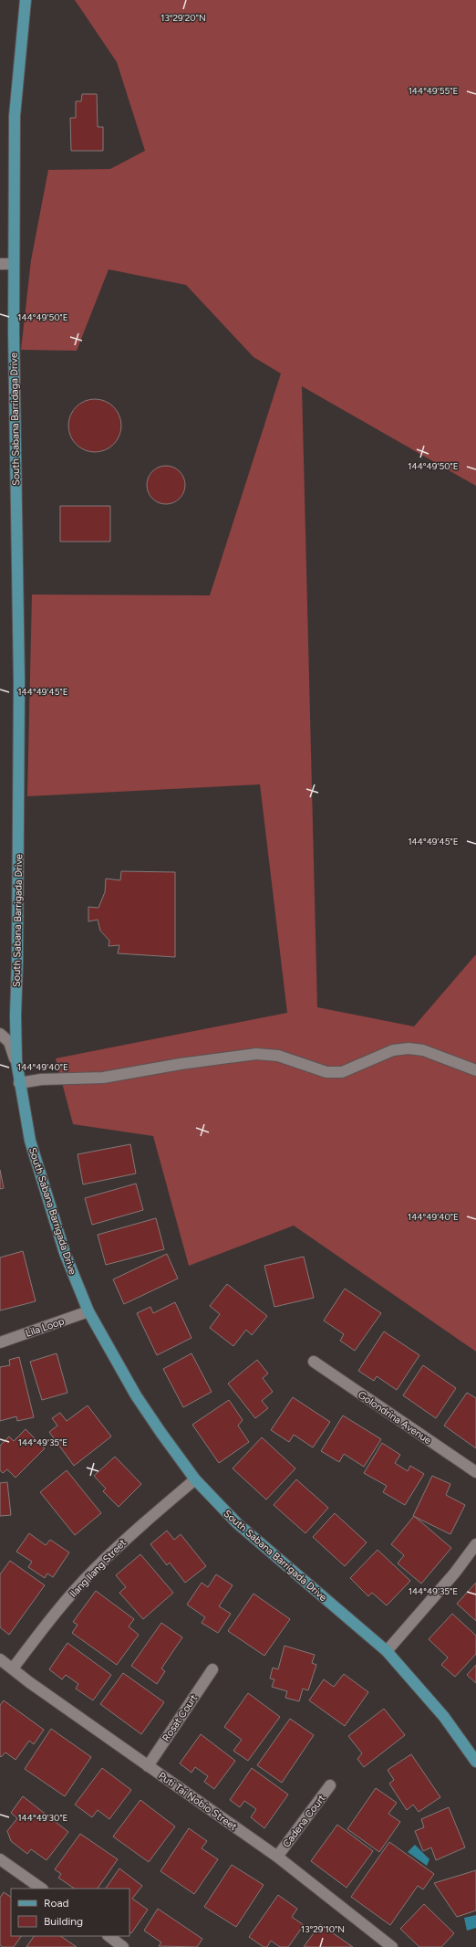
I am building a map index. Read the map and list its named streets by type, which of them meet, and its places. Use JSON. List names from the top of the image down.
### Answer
{
  "streets": {
    "main road": ["South Sabana Barridaga Drive", "South Sabana Barrigada Drive"],
    "street": [
      "Lila Loop",
      "Golondrina Avenue",
      "Ilang Ilang Street",
      "Rosat Court",
      "Puti Tai Nobio Street",
      "Cadena Court"
    ]
  },
  "crossings": [
    ["South Sabana Barridaga Drive", "South Sabana Barrigada Drive"],
    ["South Sabana Barrigada Drive", "Lila Loop"],
    ["South Sabana Barrigada Drive", "Ilang Ilang Street"],
    ["Ilang Ilang Street", "Puti Tai Nobio Street"],
    ["Rosat Court", "Puti Tai Nobio Street"],
    ["Puti Tai Nobio Street", "Cadena Court"]
  ],
  "legend": ["Road", "Building"],
  "coordinates": [
    "13°29'20\"N",
    "144°49'55\"E",
    "144°49'50\"E",
    "144°49'45\"E",
    "144°49'40\"E",
    "144°49'35\"E",
    "144°49'30\"E",
    "13°29'10\"N"
  ]
}
